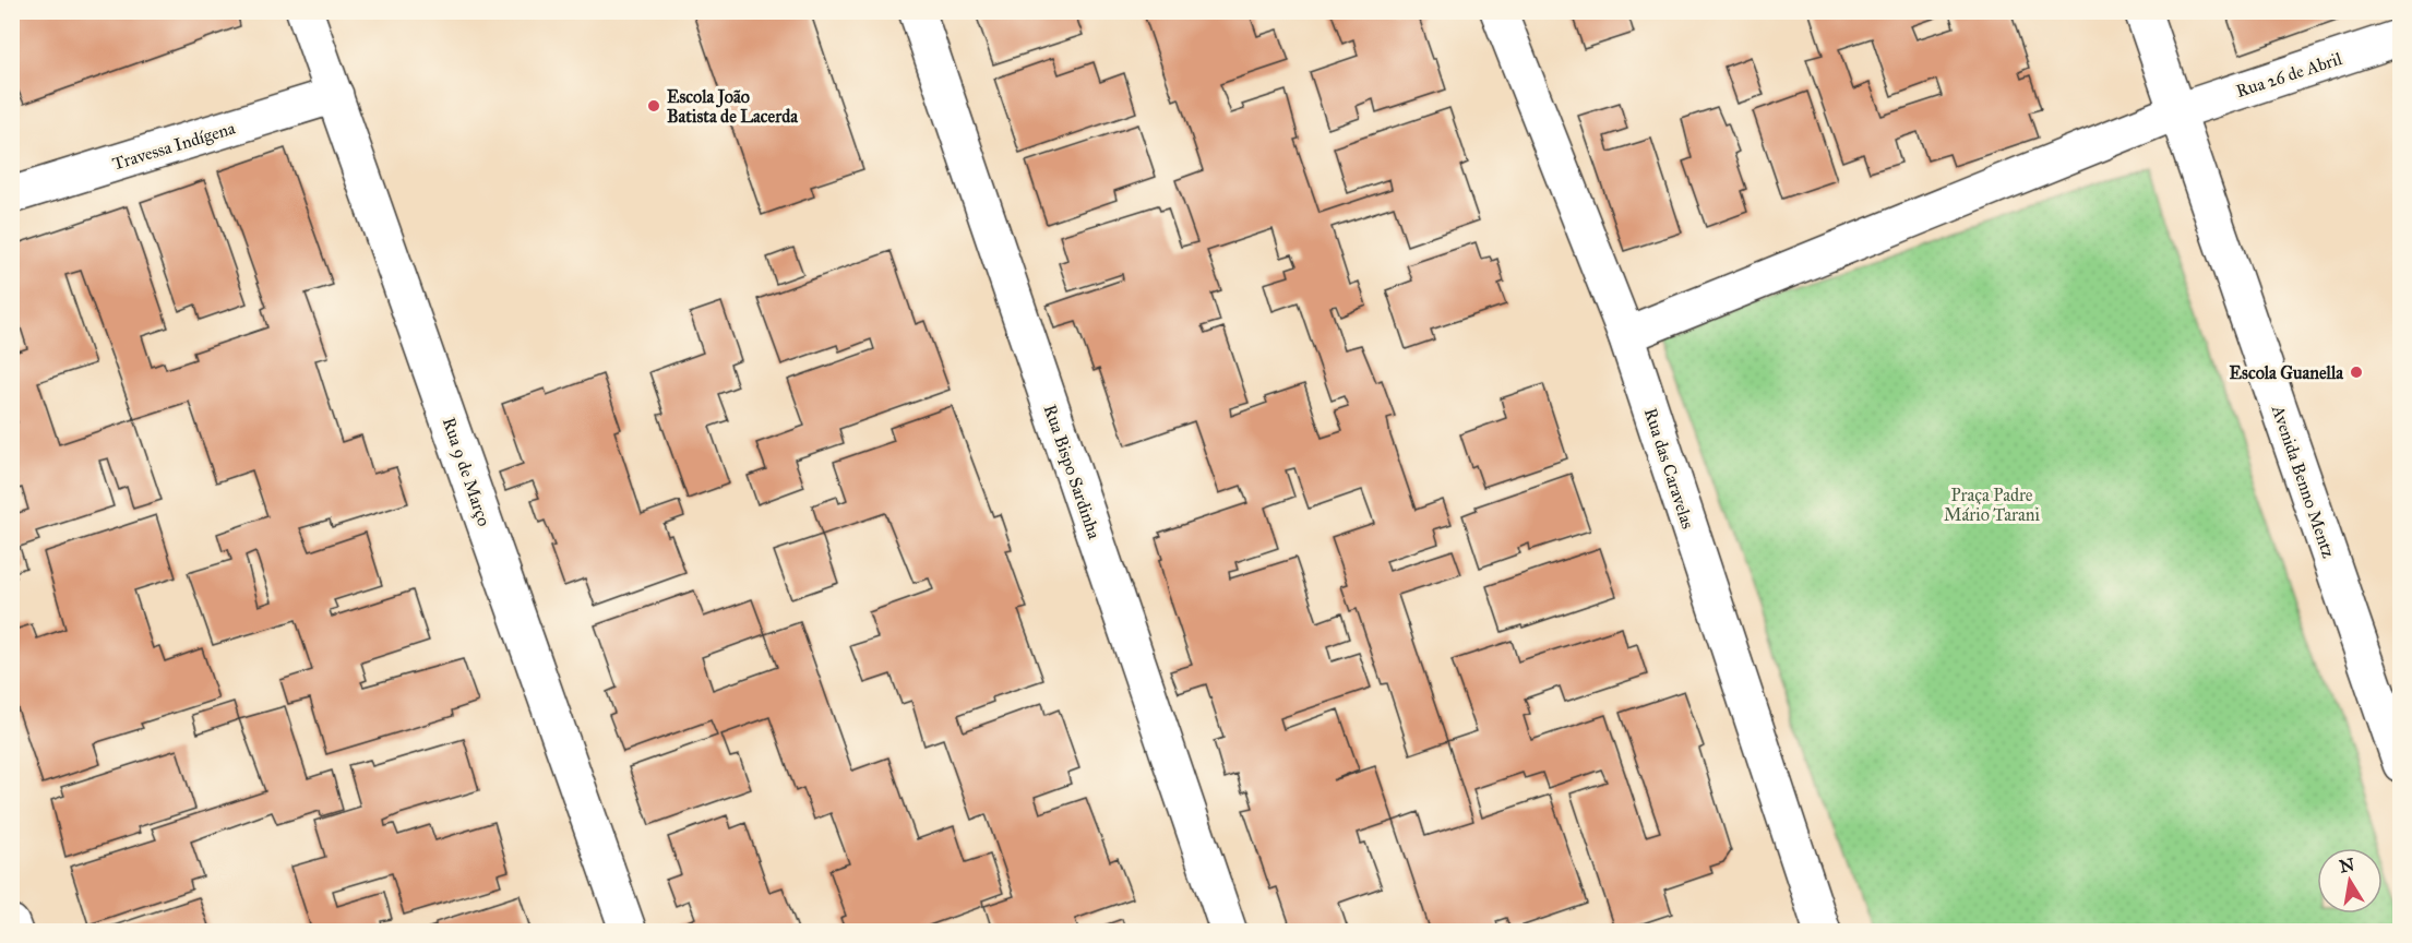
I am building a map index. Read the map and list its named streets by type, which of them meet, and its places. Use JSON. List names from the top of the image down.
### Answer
{
  "streets": {
    "street": [
      "Rua 26 de Abril",
      "Travessa Indígena",
      "Rua das Caravelas",
      "Rua 9 de Março",
      "Rua Bispo Sardinha",
      "Avenida Benno Mentz"
    ]
  },
  "crossings": [
    ["Rua 26 de Abril", "Avenida Benno Mentz"],
    ["Travessa Indígena", "Rua 9 de Março"]
  ],
  "parks": ["Praça Padre Mário Tarani"],
  "places": ["Escola João Batista de Lacerda", "Escola Guanella"],
  "north": "top"
}
